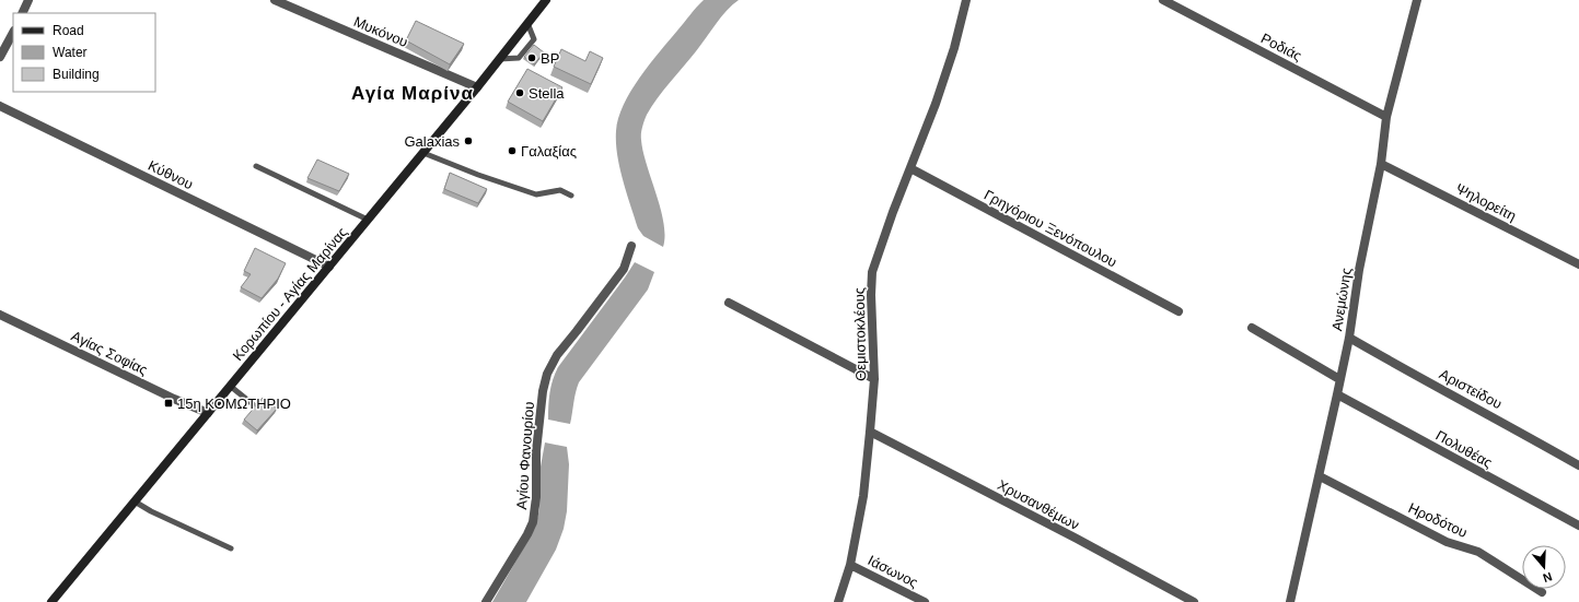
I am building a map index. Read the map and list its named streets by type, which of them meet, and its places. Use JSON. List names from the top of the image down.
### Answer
{
  "streets": {
    "main road": ["Κορωπίου - Αγίας Μαρίνας"],
    "street": [
      "Μυκόνου",
      "Ροδιάς",
      "Κύθνου",
      "Ψηλορείτη",
      "Γρηγόριου Ξενόπουλου",
      "Ανεμώνης",
      "Θεμιστοκλέους",
      "Αγίας Σοφίας",
      "Αριστείδου",
      "Πολυθέας",
      "Αγίου Φανουρίου",
      "Χρυσανθέμων",
      "Ηροδότου",
      "Ιάσωνος"
    ]
  },
  "crossings": [
    ["Μυκόνου", "Κορωπίου - Αγίας Μαρίνας"],
    ["Ροδιάς", "Ανεμώνης"],
    ["Κύθνου", "Κορωπίου - Αγίας Μαρίνας"],
    ["Ψηλορείτη", "Ανεμώνης"],
    ["Γρηγόριου Ξενόπουλου", "Θεμιστοκλέους"],
    ["Κορωπίου - Αγίας Μαρίνας", "Αγίας Σοφίας"],
    ["Ανεμώνης", "Αριστείδου"],
    ["Ανεμώνης", "Πολυθέας"],
    ["Ανεμώνης", "Ηροδότου"],
    ["Θεμιστοκλέους", "Χρυσανθέμων"],
    ["Θεμιστοκλέους", "Ιάσωνος"]
  ],
  "districts": ["Αγία Μαρίνα"],
  "places": {
    "other": [
      "BP",
      "Stella",
      "Galaxias",
      "Γαλαξίας"
    ],
    "transit": ["15η ΚΟΜΩΤΗΡΙΟ"]
  },
  "legend": ["Road", "Water", "Building"],
  "north": "bottom"
}
